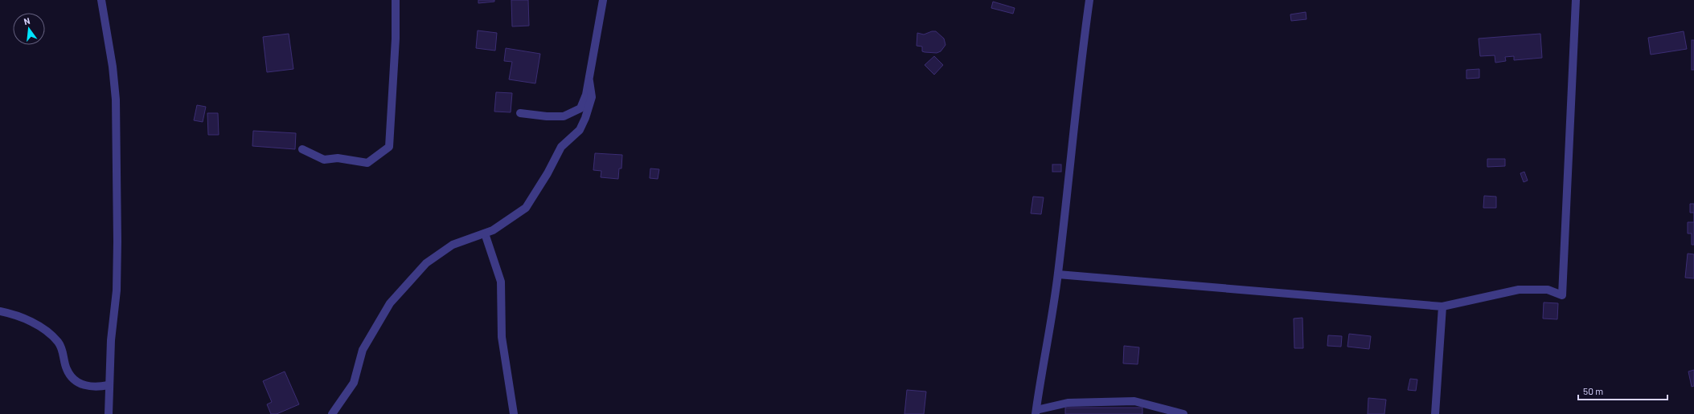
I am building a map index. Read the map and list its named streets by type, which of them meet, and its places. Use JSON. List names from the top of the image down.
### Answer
{
  "scale_bar": "50 m",
  "north": "top"
}
